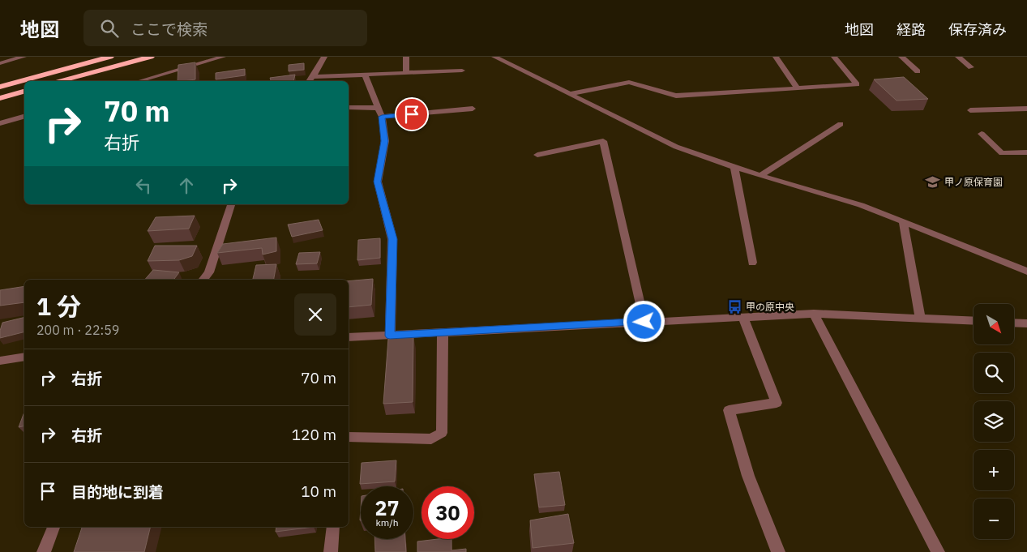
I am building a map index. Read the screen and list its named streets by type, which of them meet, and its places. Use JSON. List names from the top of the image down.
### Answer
{
  "places": {
    "school or university": ["甲ノ原保育園"],
    "bus stop": ["甲の原中央"]
  },
  "north": "bottom right",
  "page": {
    "header": "地図",
    "search": "ここで検索",
    "nav": ["地図", "経路", "保存済み"],
    "turn": ["70 m", "右折"],
    "heading": ["1 分", "200 m · 22:59"],
    "map_buttons": ["+", "−"],
    "list": [
      {
        "name": "右折",
        "value": "70 m"
      },
      {
        "name": "右折",
        "value": "120 m"
      },
      {
        "name": "目的地に到着",
        "value": "10 m"
      }
    ],
    "speed": "27 km/h",
    "limit": "30"
  }
}
